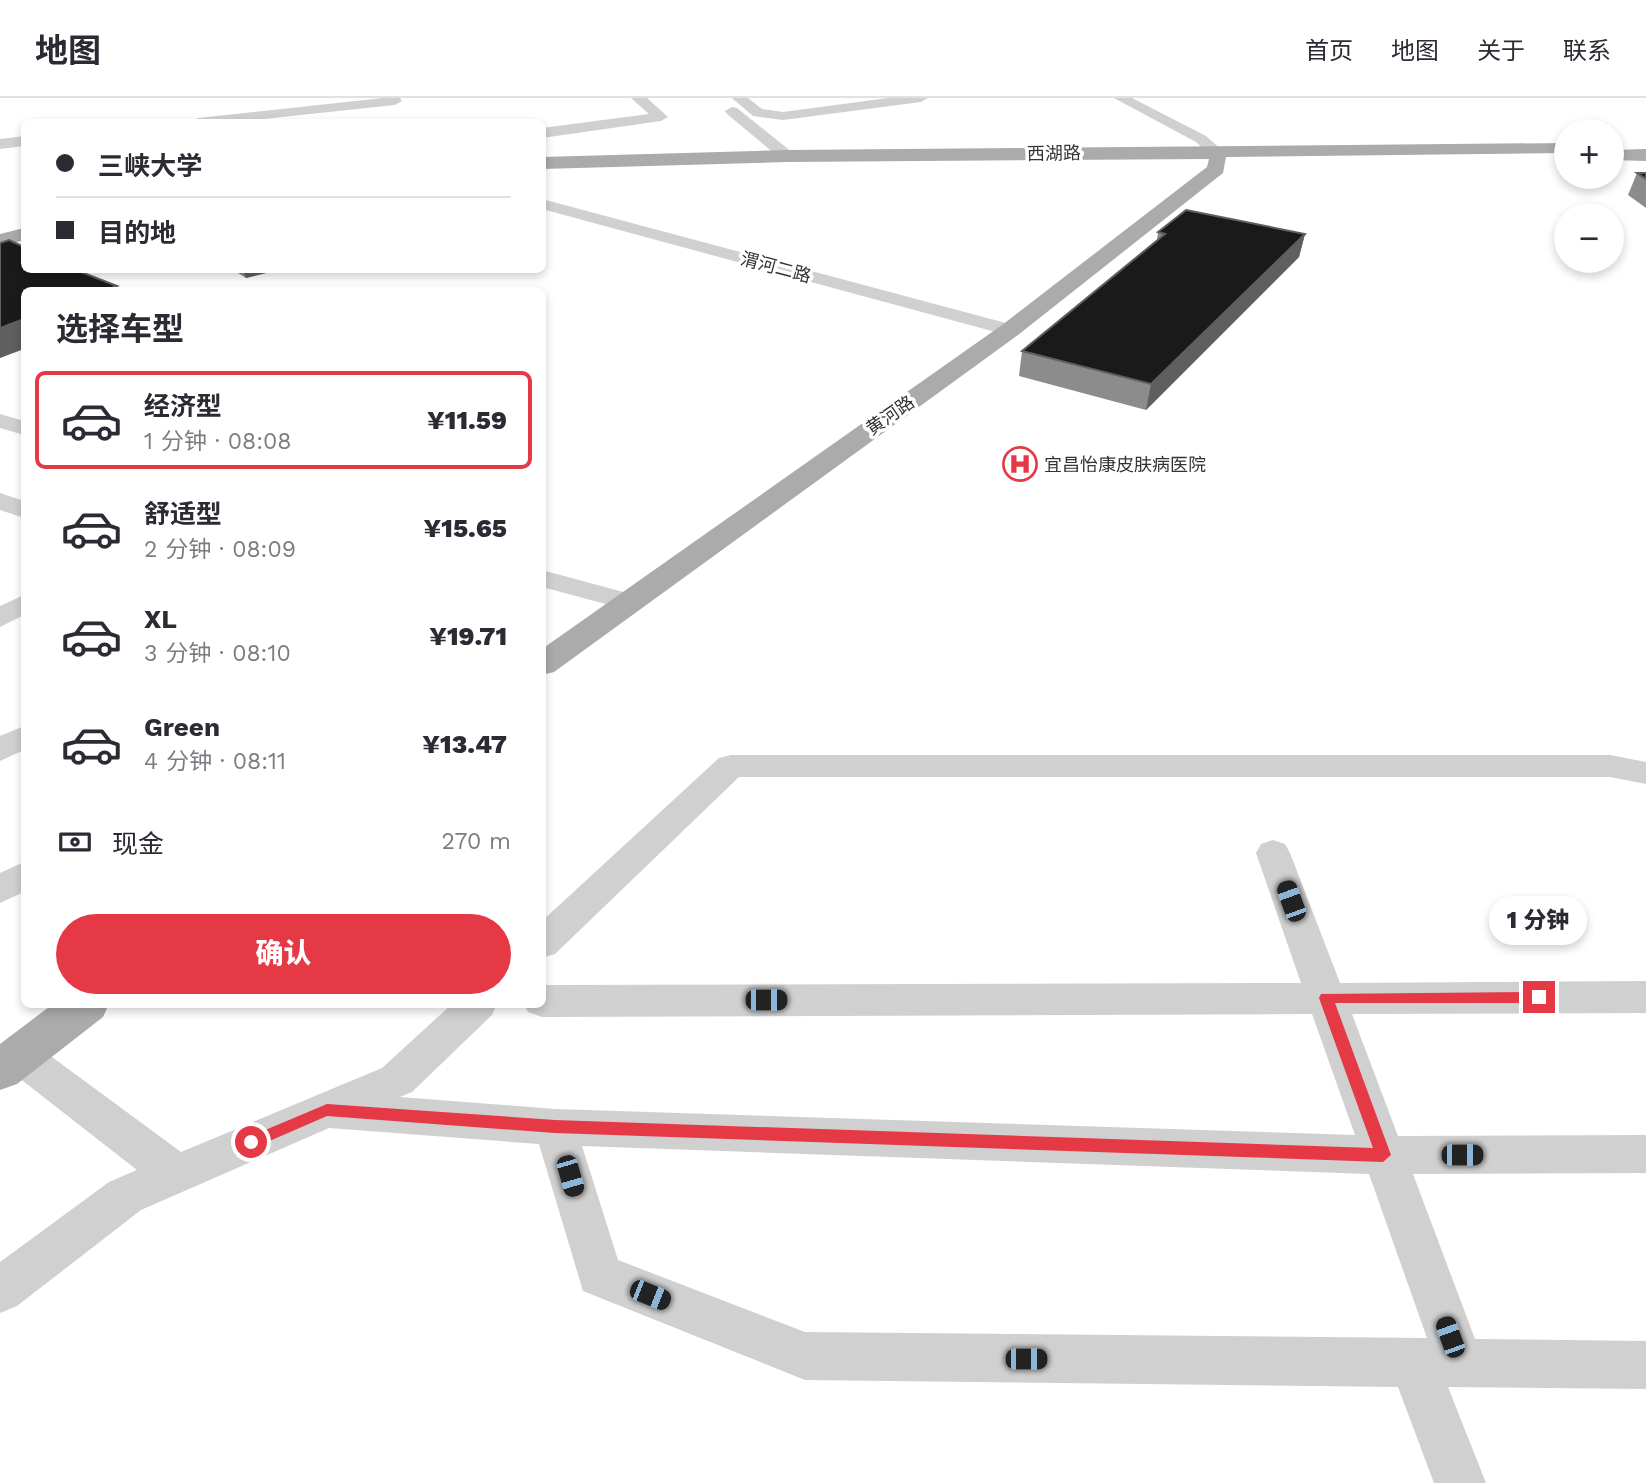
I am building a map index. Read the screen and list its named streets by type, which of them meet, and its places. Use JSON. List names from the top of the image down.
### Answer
{
  "streets": {
    "main road": ["西湖路", "黄河路"],
    "street": ["渭河二路"]
  },
  "crossings": [
    ["西湖路", "黄河路"],
    ["渭河二路", "黄河路"]
  ],
  "places": {
    "hospital": ["宜昌怡康皮肤病医院"]
  },
  "page": {
    "header": "地图",
    "nav": [
      "首页",
      "地图",
      "关于",
      "联系"
    ],
    "map_buttons": ["+", "−"],
    "banner": ["三峡大学", "目的地"],
    "heading": "选择车型",
    "list": [
      {
        "name": "经济型",
        "note": "1 分钟 · 08:08",
        "value": "¥11.59"
      },
      {
        "name": "舒适型",
        "note": "2 分钟 · 08:09",
        "value": "¥15.65"
      },
      {
        "name": "XL",
        "note": "3 分钟 · 08:10",
        "value": "¥19.71"
      },
      {
        "name": "Green",
        "note": "4 分钟 · 08:11",
        "value": "¥13.47"
      }
    ],
    "pay": ["现金", "270 m"],
    "bubble": "1 分钟",
    "buttons": "确认"
  }
}
